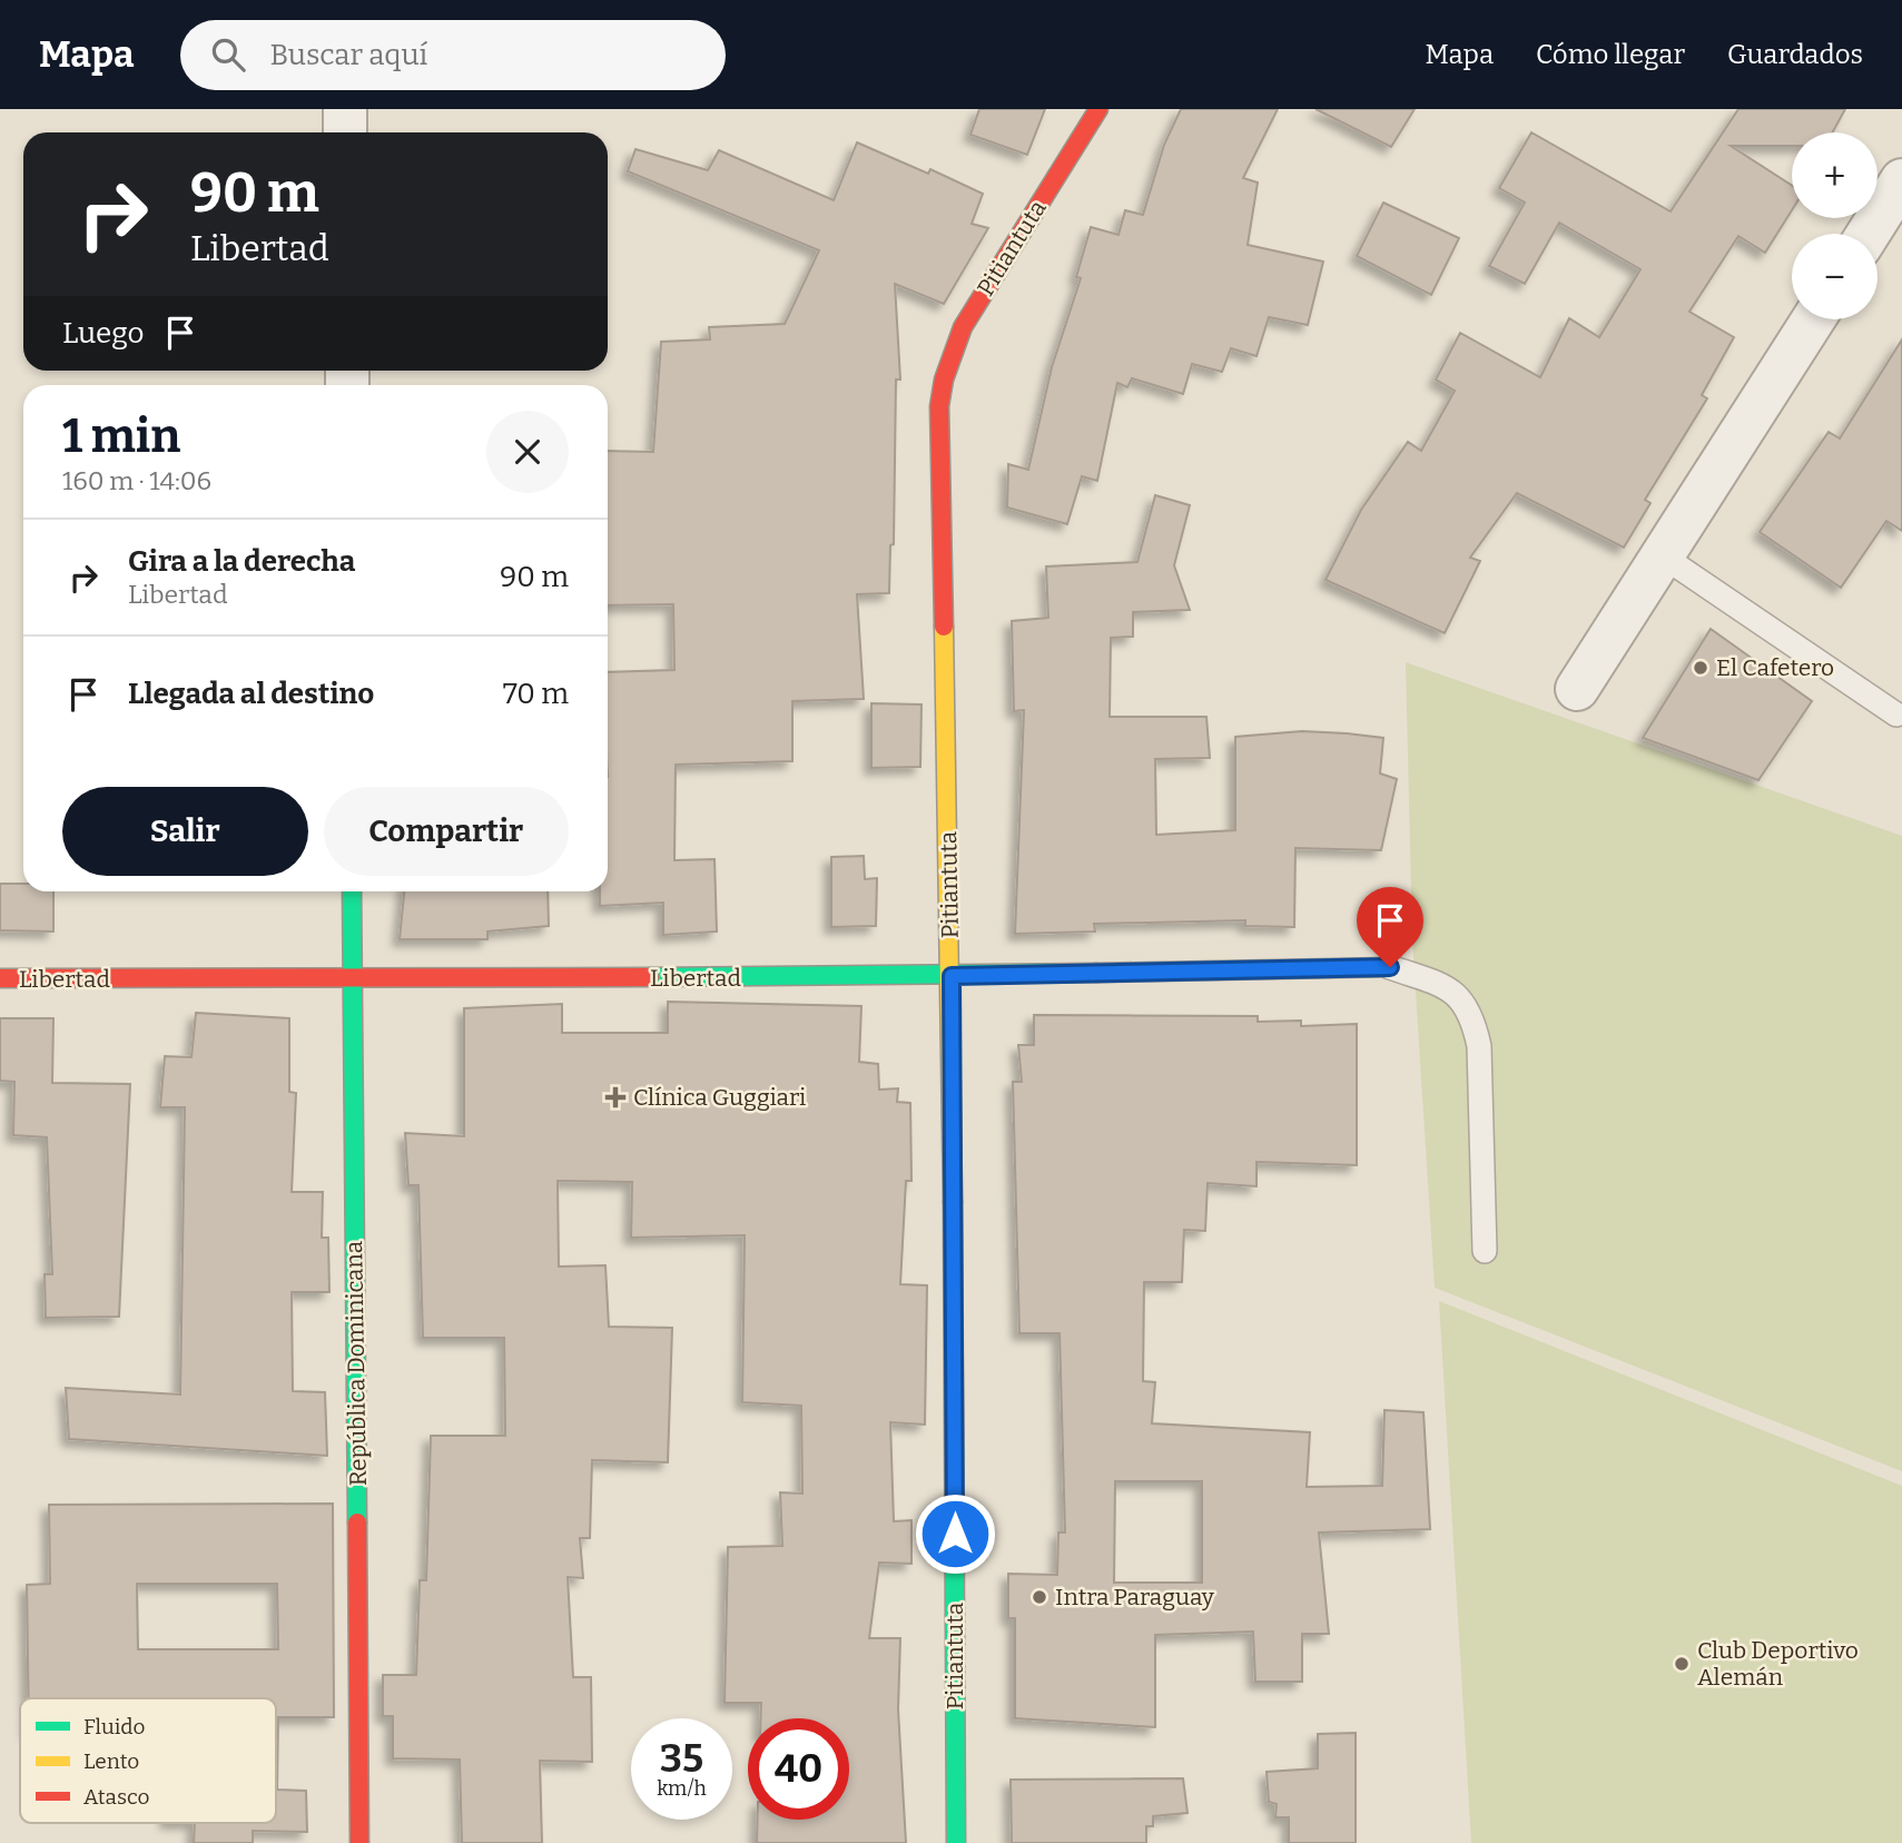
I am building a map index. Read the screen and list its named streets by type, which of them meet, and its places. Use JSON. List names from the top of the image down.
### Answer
{
  "streets": {
    "street": ["Pitiantuta", "Libertad", "República Dominicana"]
  },
  "crossings": [
    ["Pitiantuta", "Libertad"],
    ["Libertad", "República Dominicana"]
  ],
  "places": {
    "other": ["El Cafetero", "Intra Paraguay", "Club Deportivo Alemán"],
    "health": ["Clínica Guggiari"]
  },
  "legend": ["Fluido", "Lento", "Atasco"],
  "page": {
    "header": "Mapa",
    "search": "Buscar aquí",
    "nav": ["Mapa", "Cómo llegar", "Guardados"],
    "map_buttons": ["+", "−"],
    "turn": ["90 m", "Libertad"],
    "then": "Luego",
    "heading": ["1 min", "160 m · 14:06"],
    "list": [
      {
        "name": "Gira a la derecha",
        "note": "Libertad",
        "value": "90 m"
      },
      {
        "name": "Llegada al destino",
        "value": "70 m"
      }
    ],
    "buttons": ["Salir", "Compartir"],
    "speed": "35 km/h",
    "limit": "40"
  }
}
